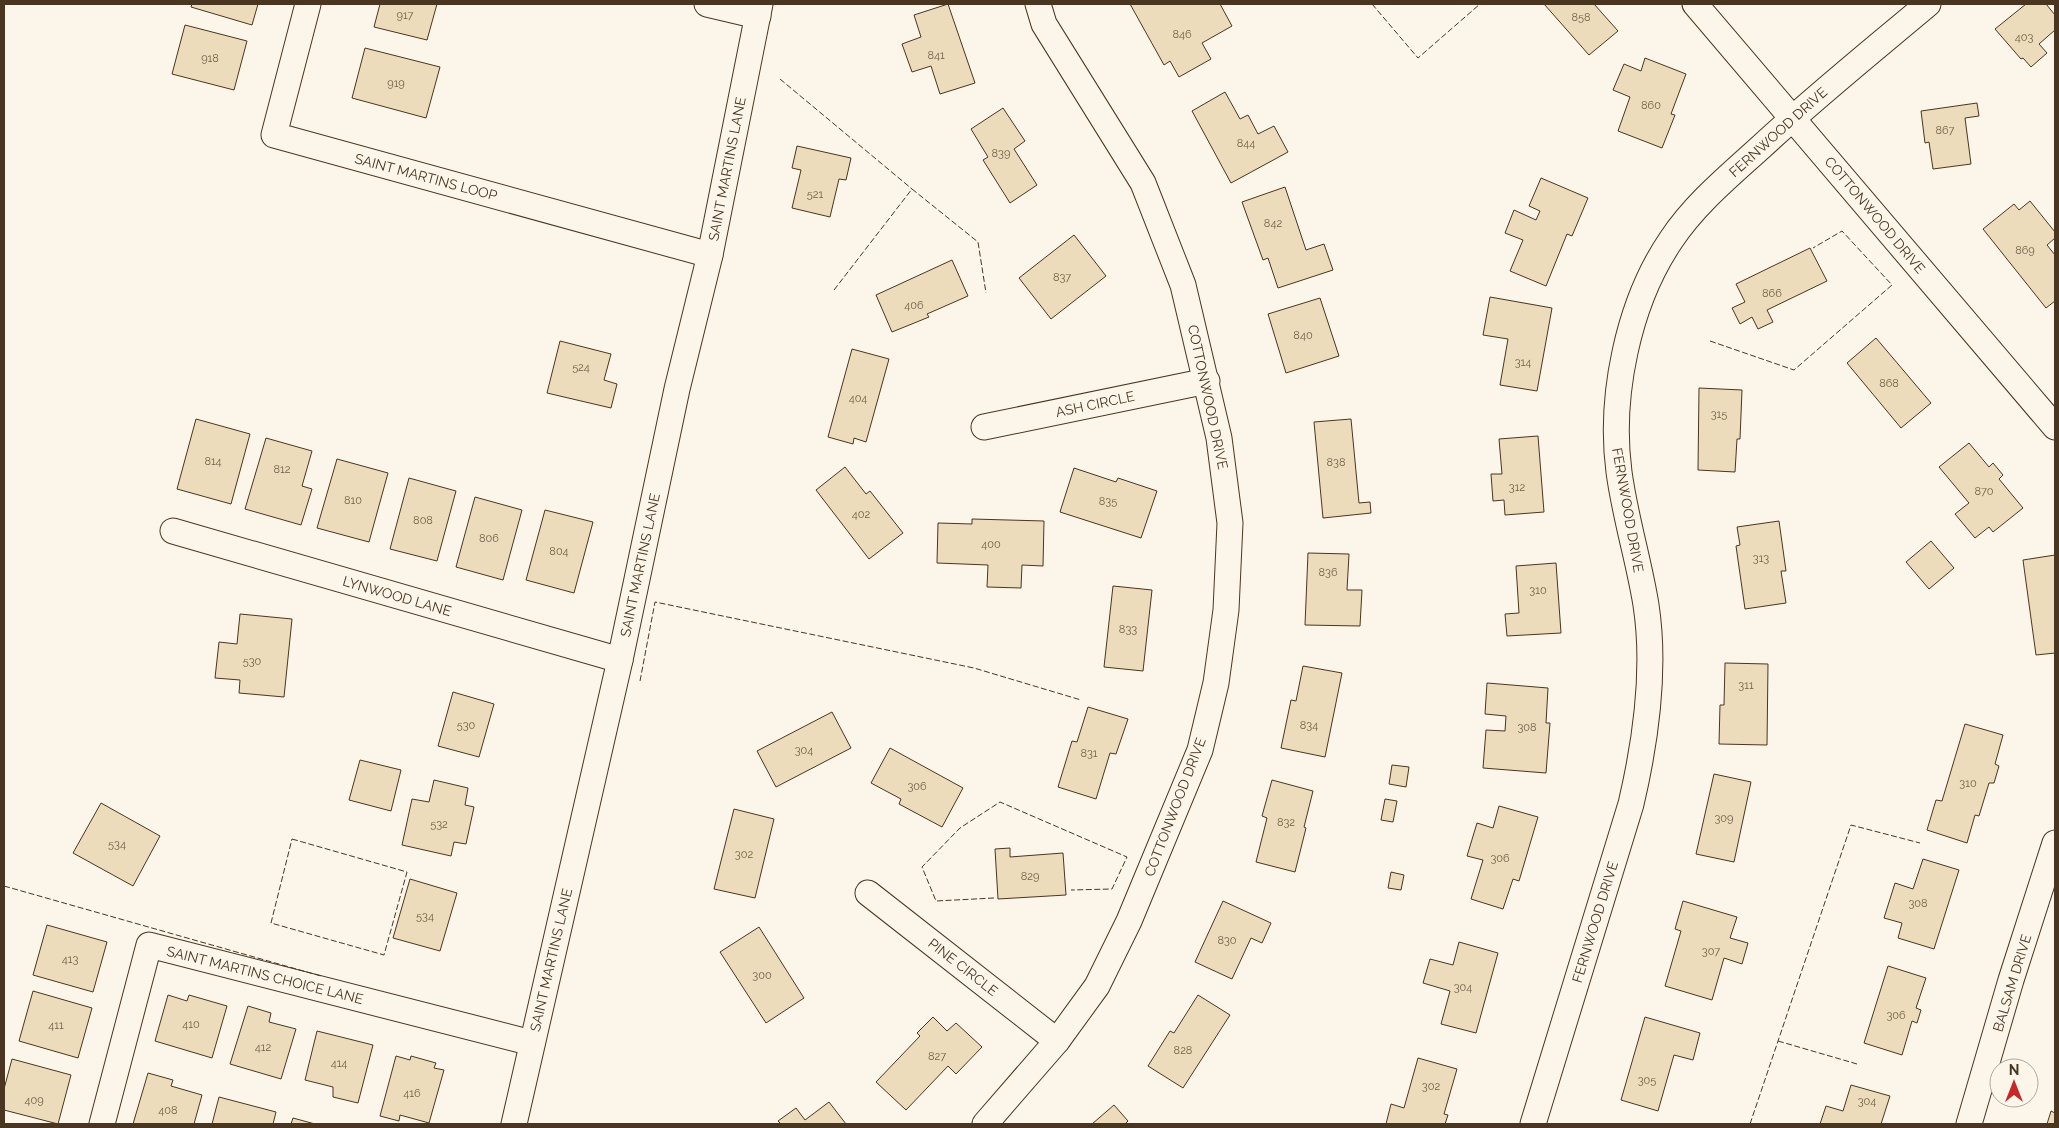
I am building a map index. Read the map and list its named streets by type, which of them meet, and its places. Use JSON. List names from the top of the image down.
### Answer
{
  "streets": {
    "street": [
      "FERNWOOD DRIVE",
      "SAINT MARTINS LANE",
      "SAINT MARTINS LOOP",
      "COTTONWOOD DRIVE",
      "ASH CIRCLE",
      "LYNWOOD LANE",
      "PINE CIRCLE",
      "SAINT MARTINS CHOICE LANE",
      "BALSAM DRIVE"
    ]
  },
  "crossings": [
    ["FERNWOOD DRIVE", "COTTONWOOD DRIVE"],
    ["SAINT MARTINS LANE", "SAINT MARTINS LOOP"],
    ["SAINT MARTINS LANE", "LYNWOOD LANE"],
    ["SAINT MARTINS LANE", "SAINT MARTINS CHOICE LANE"],
    ["COTTONWOOD DRIVE", "ASH CIRCLE"],
    ["COTTONWOOD DRIVE", "PINE CIRCLE"]
  ],
  "house_numbers": [
    "917",
    "858",
    "846",
    "403",
    "841",
    "918",
    "919",
    "860",
    "867",
    "844",
    "839",
    "521",
    "842",
    "869",
    "837",
    "866",
    "406",
    "840",
    "314",
    "524",
    "868",
    "404",
    "315",
    "814",
    "838",
    "812",
    "312",
    "870",
    "810",
    "835",
    "402",
    "808",
    "806",
    "400",
    "804",
    "313",
    "836",
    "310",
    "833",
    "530",
    "311",
    "530",
    "834",
    "308",
    "304",
    "831",
    "310",
    "306",
    "309",
    "832",
    "532",
    "534",
    "302",
    "306",
    "829",
    "308",
    "534",
    "830",
    "307",
    "413",
    "300",
    "304",
    "306",
    "410",
    "411",
    "412",
    "828",
    "827",
    "414",
    "305",
    "302",
    "416",
    "409",
    "304",
    "408"
  ],
  "north": "top"
}
